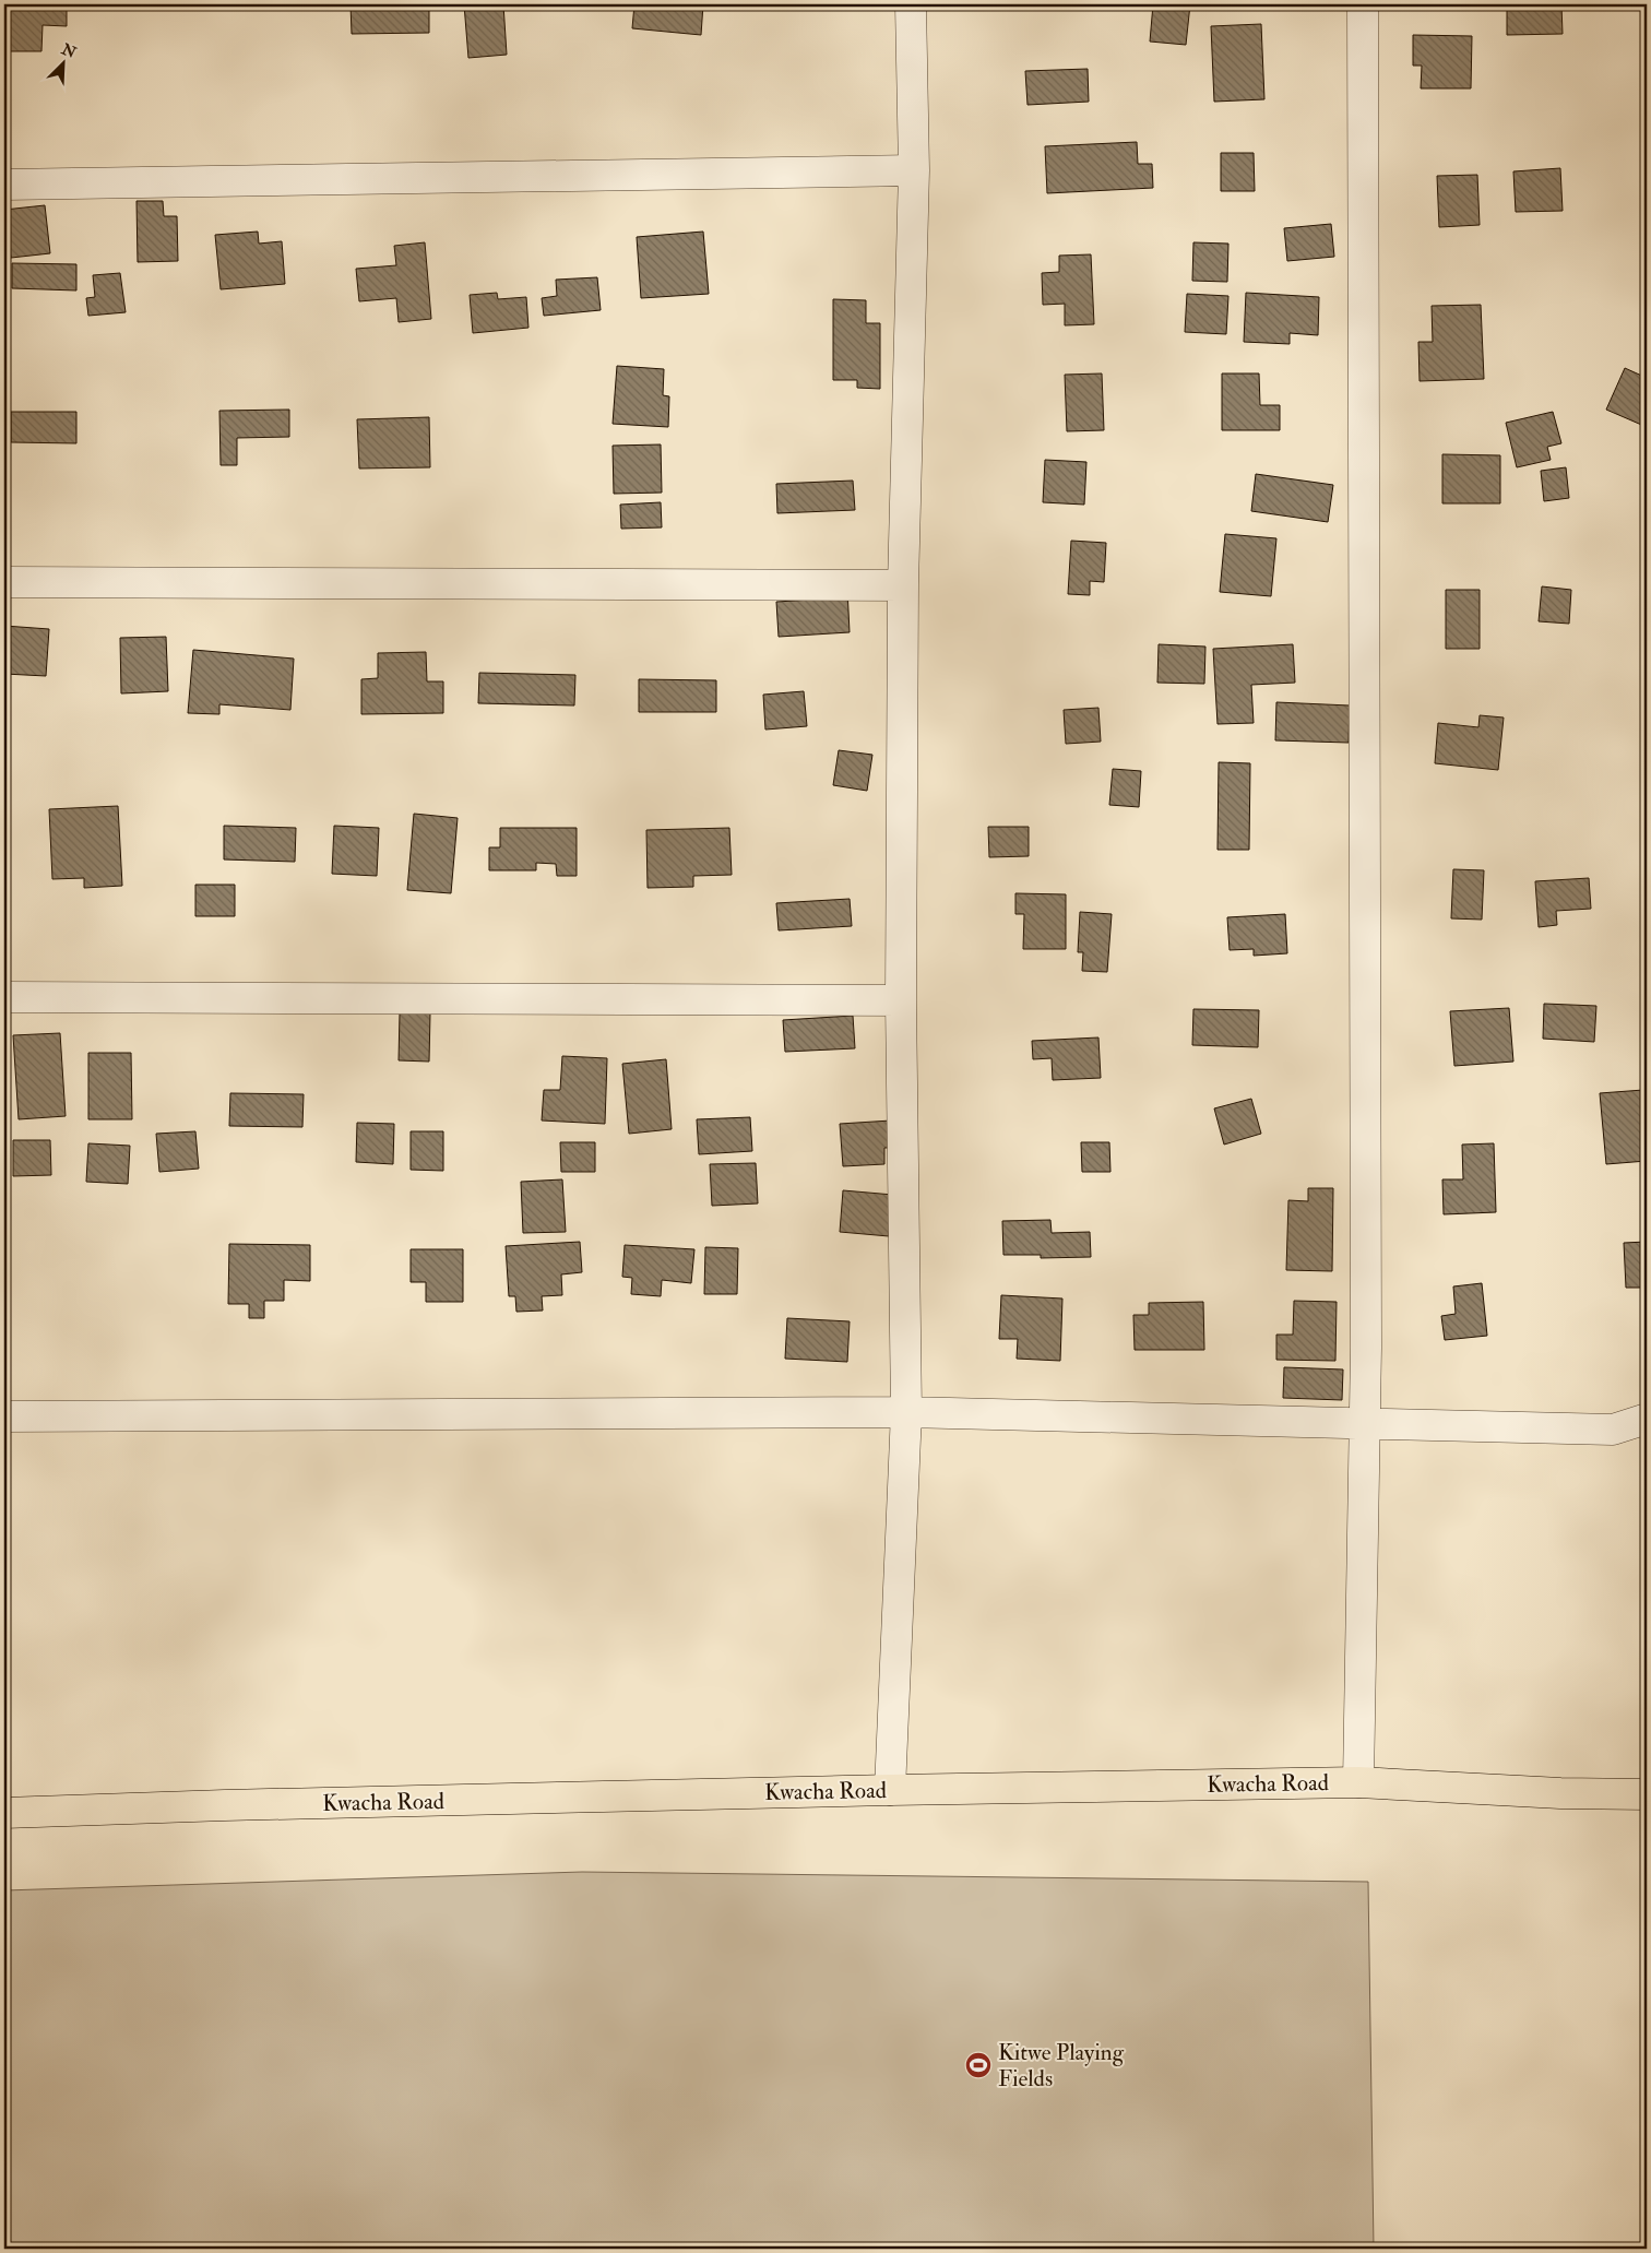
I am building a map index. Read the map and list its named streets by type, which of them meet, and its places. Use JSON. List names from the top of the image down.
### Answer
{
  "streets": {
    "main road": ["Kwacha Road"]
  },
  "places": {
    "sports": ["Kitwe Playing Fields"]
  },
  "north": "top right"
}
